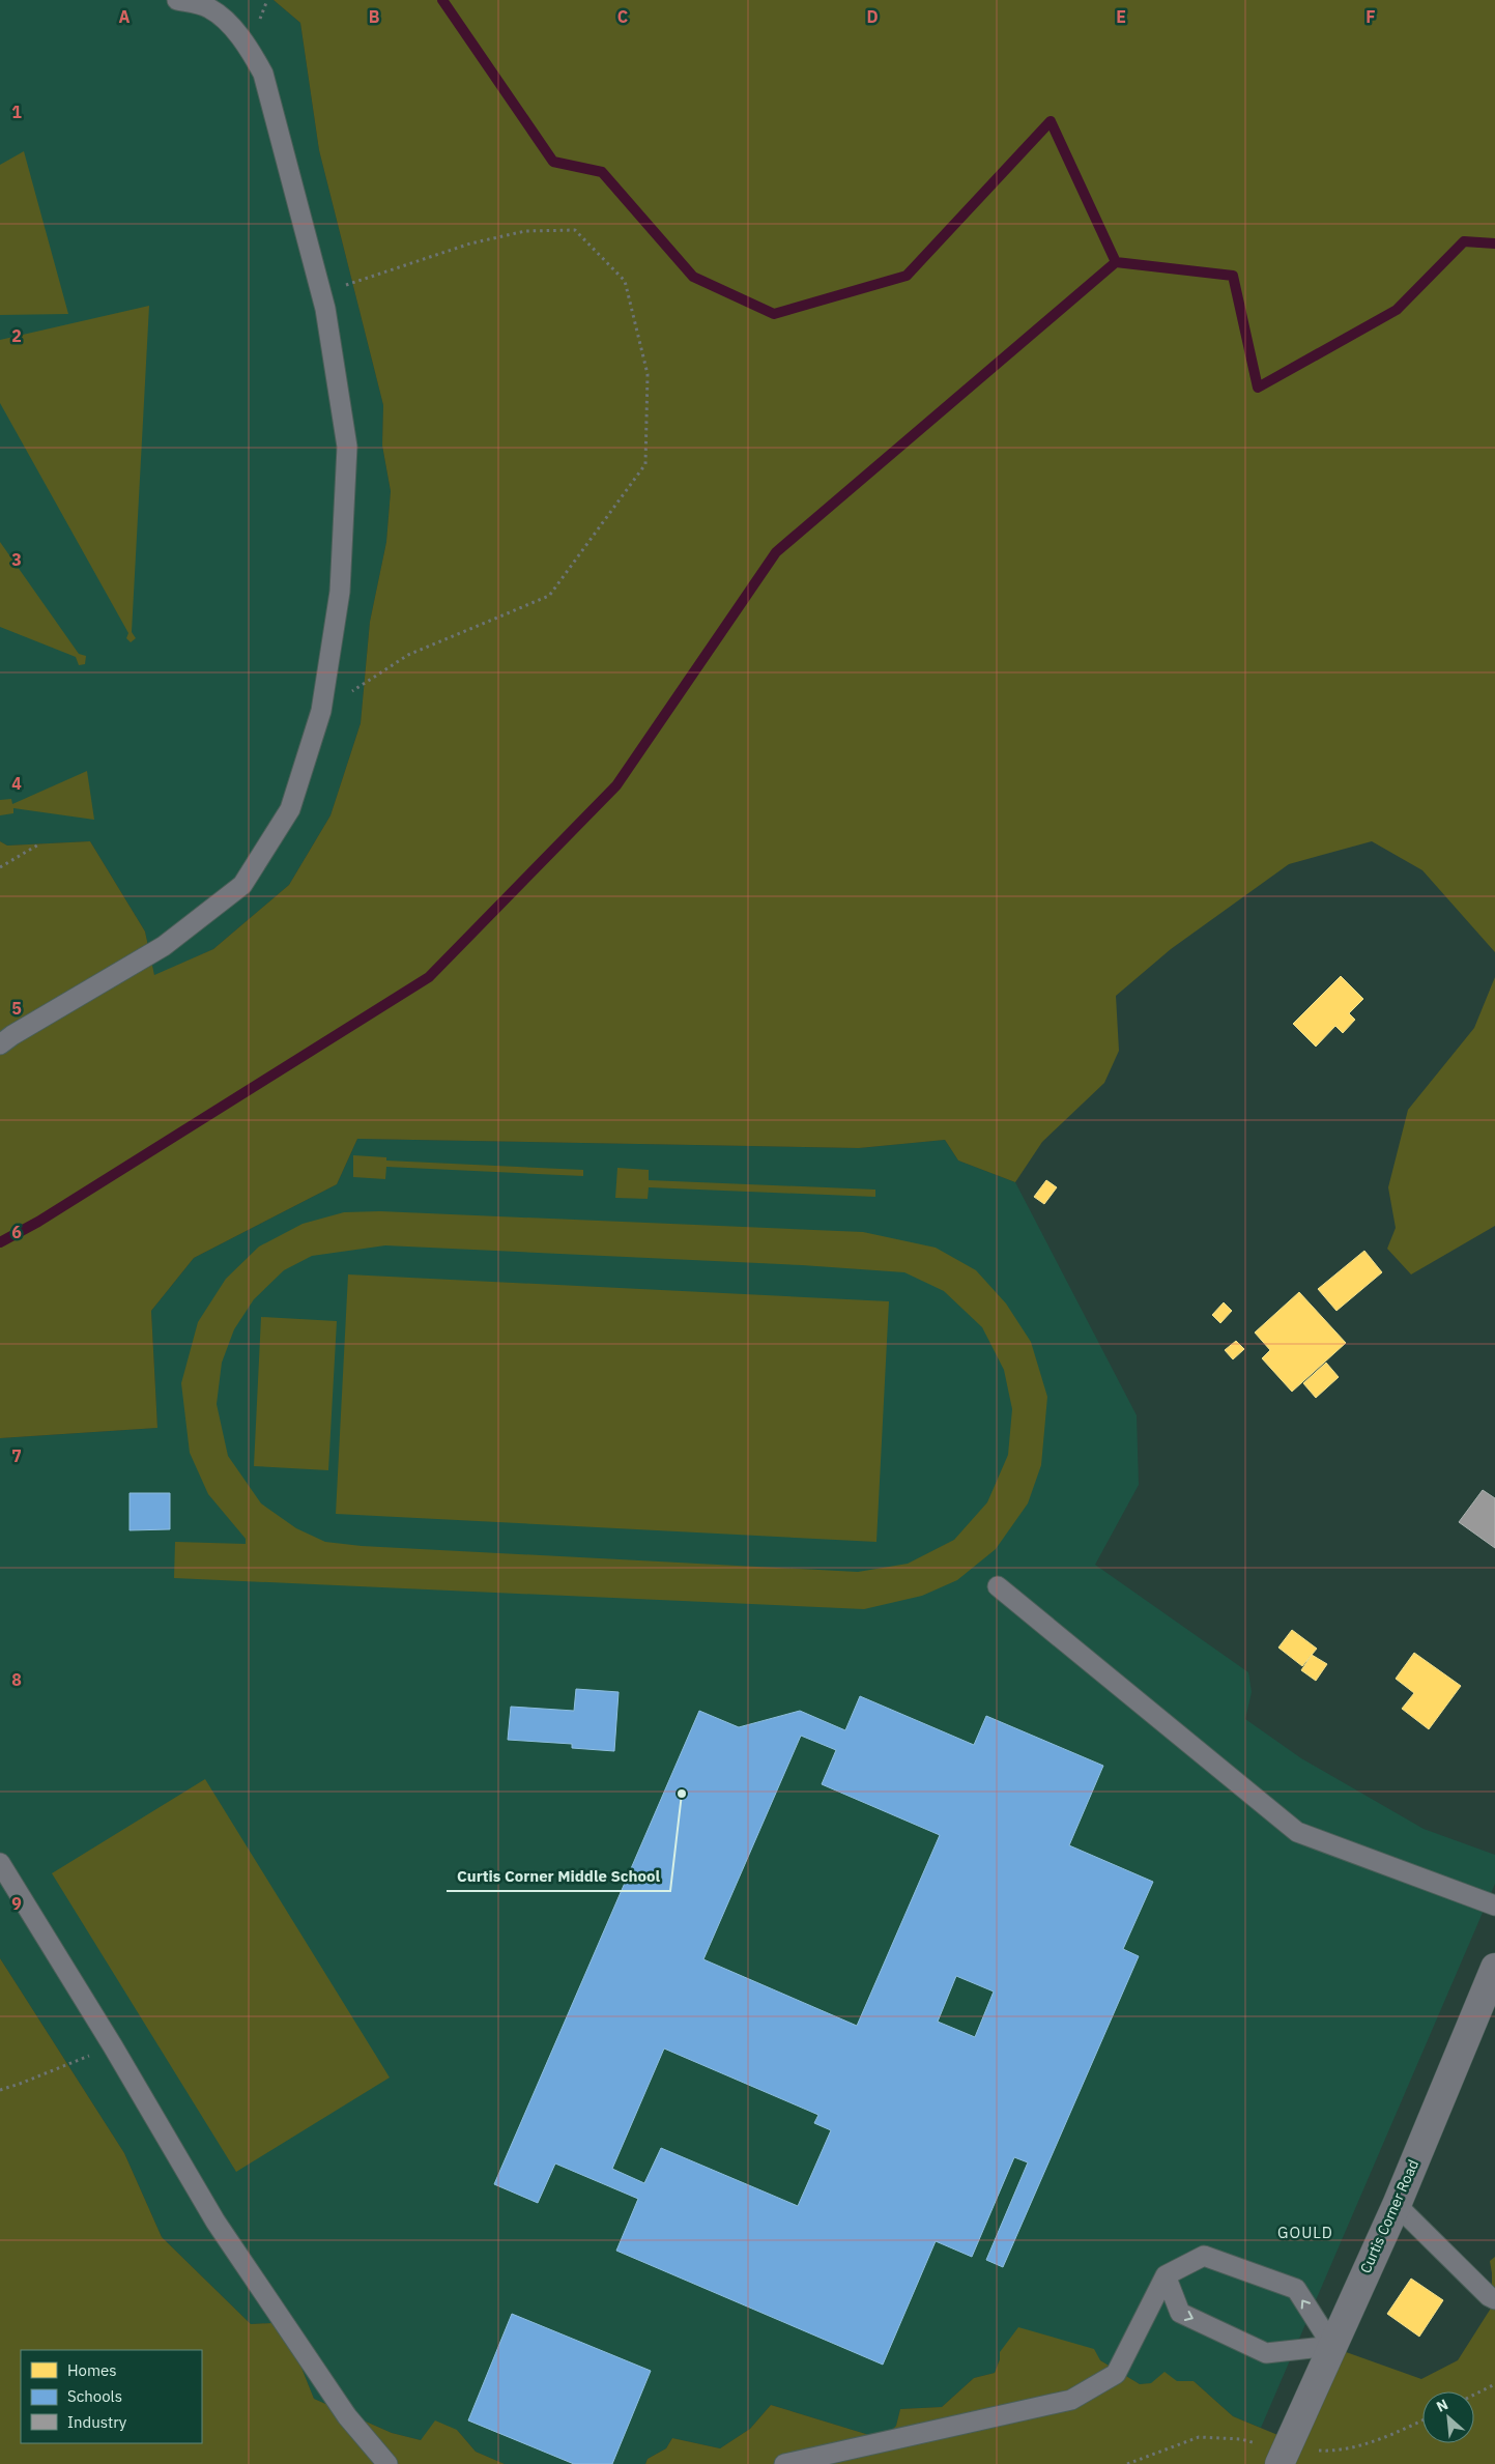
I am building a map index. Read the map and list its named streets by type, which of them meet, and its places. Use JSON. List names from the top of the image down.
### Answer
{
  "streets": {
    "street": ["Curtis Corner Road"]
  },
  "districts": ["GOULD"],
  "places": ["Curtis Corner Middle School"],
  "legend": ["Homes", "Schools", "Industry"],
  "north": "top left",
  "grid": {
    "columns": [
      "A",
      "B",
      "C",
      "D",
      "E",
      "F"
    ],
    "rows": [
      "1",
      "2",
      "3",
      "4",
      "5",
      "6",
      "7",
      "8",
      "9"
    ]
  }
}
